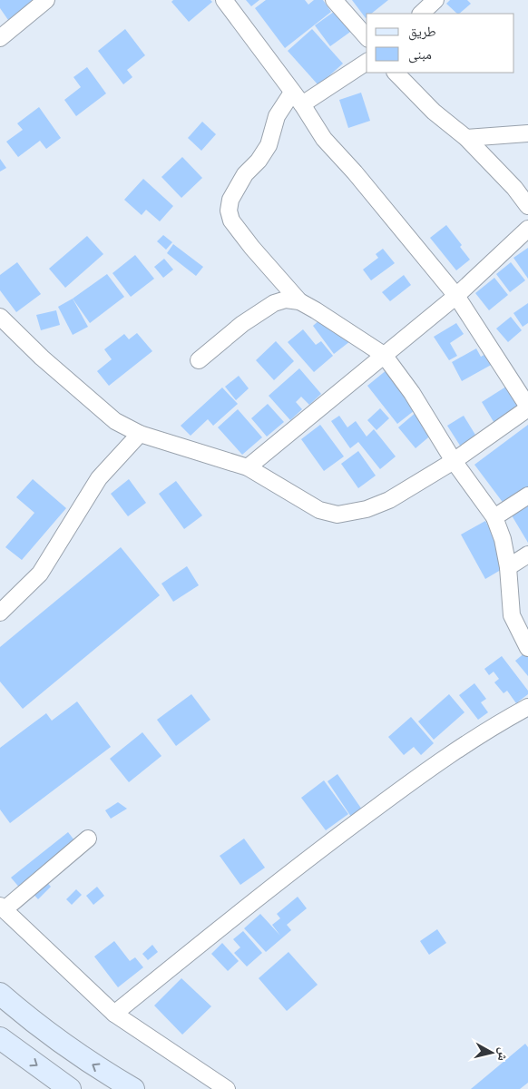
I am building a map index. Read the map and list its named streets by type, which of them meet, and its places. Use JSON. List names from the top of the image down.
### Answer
{
  "legend": ["طريق", "مبنى"],
  "north": "right"
}
